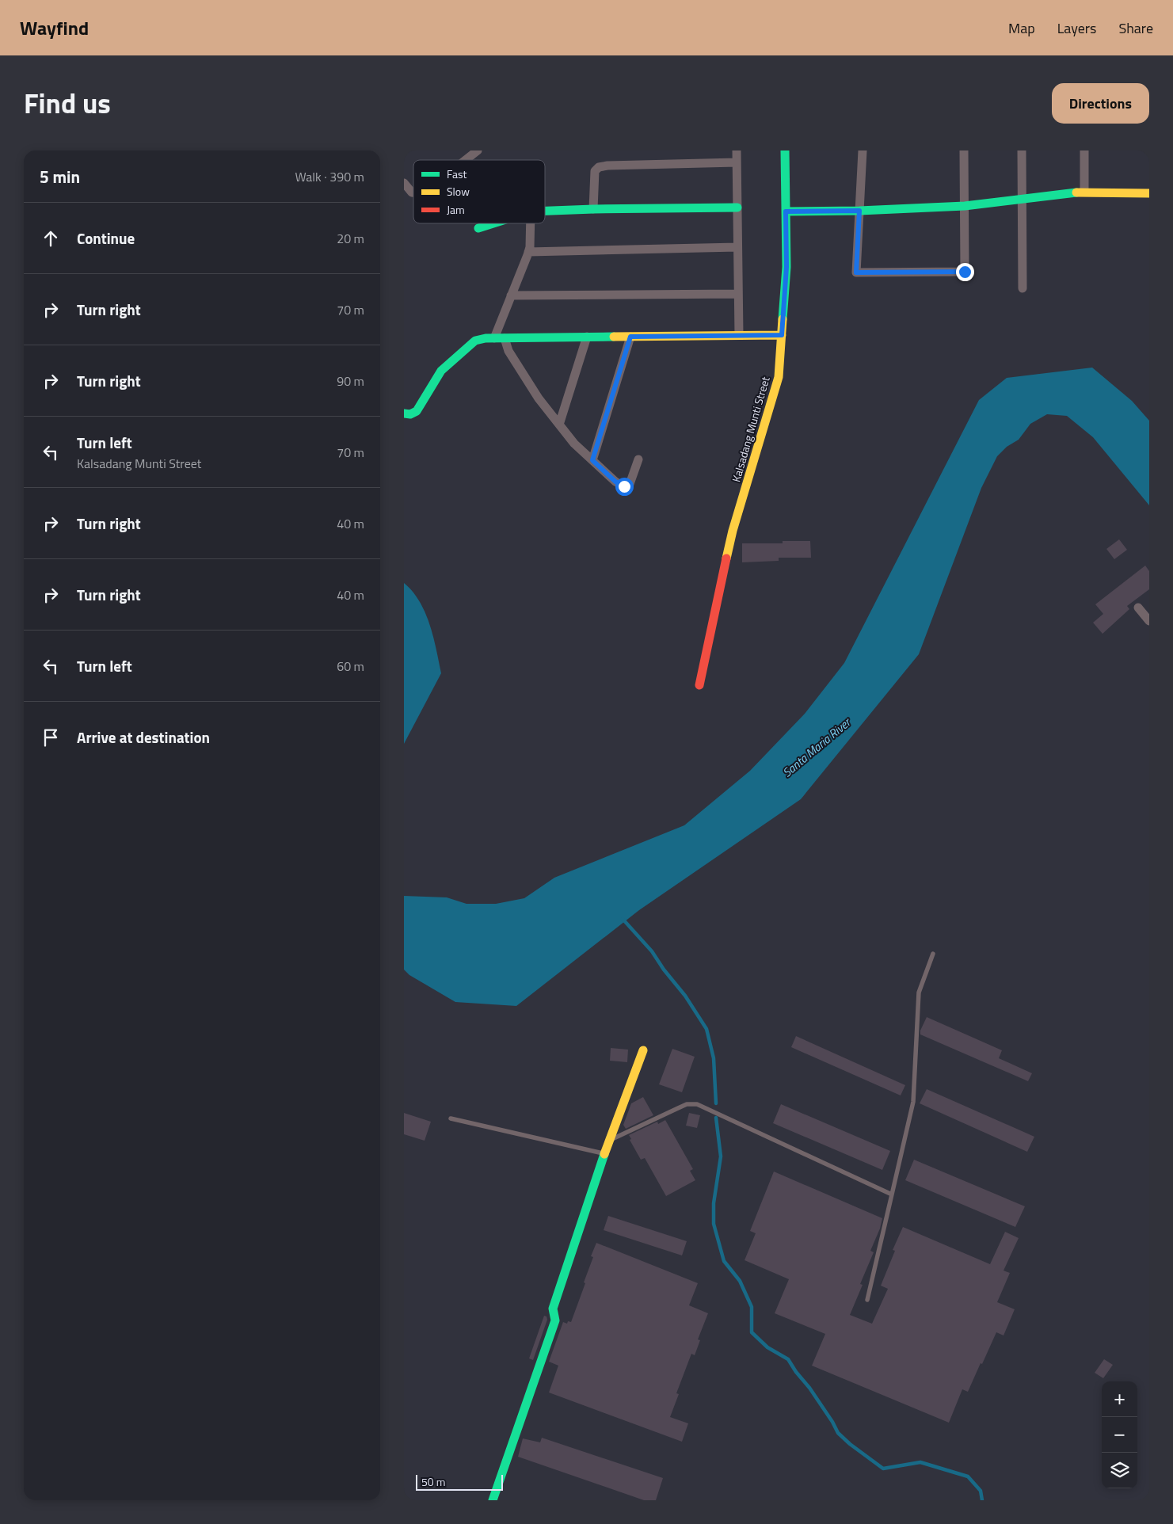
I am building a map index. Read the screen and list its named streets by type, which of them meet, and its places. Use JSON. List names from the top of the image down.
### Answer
{
  "streets": {
    "street": ["Kalsadang Munti Street"]
  },
  "water": ["Santa Maria River"],
  "legend": ["Fast", "Slow", "Jam"],
  "scale_bar": "50 m",
  "page": {
    "header": "Wayfind",
    "nav": ["Map", "Layers", "Share"],
    "title": "Find us",
    "buttons": "Directions",
    "heading": ["5 min", "Walk · 390 m"],
    "list": [
      ["Continue", "20 m"],
      ["Turn right", "70 m"],
      ["Turn right", "90 m"],
      ["Turn left", "Kalsadang Munti Street", "70 m"],
      ["Turn right", "40 m"],
      ["Turn right", "40 m"],
      ["Turn left", "60 m"],
      "Arrive at destination"
    ],
    "map_buttons": ["+", "−"],
    "scale": "50 m"
  }
}
